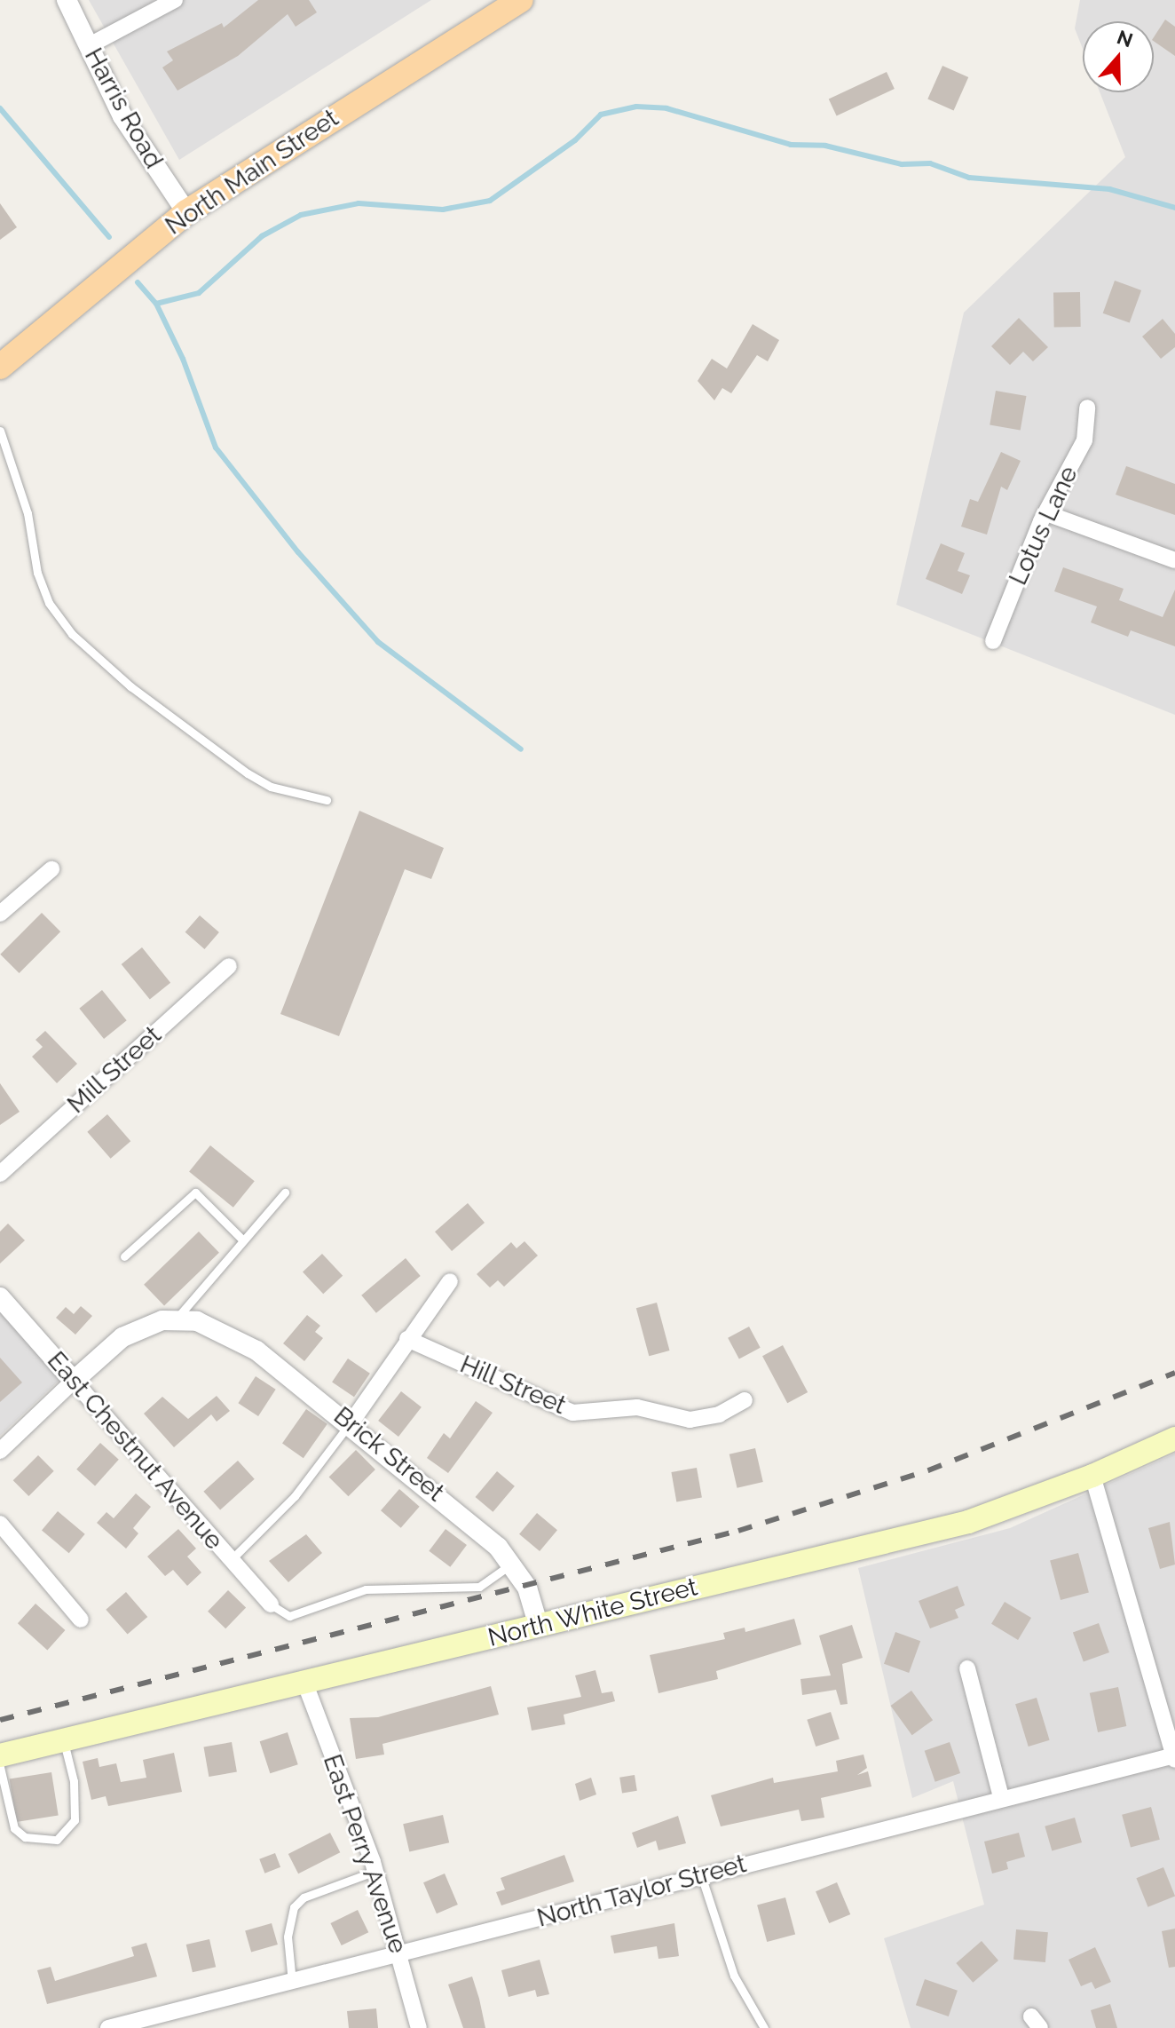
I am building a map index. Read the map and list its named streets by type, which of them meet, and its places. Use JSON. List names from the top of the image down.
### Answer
{
  "streets": {
    "main road": ["North Main Street", "North White Street"],
    "street": [
      "Harris Road",
      "Lotus Lane",
      "Mill Street",
      "Hill Street",
      "East Chestnut Avenue",
      "Brick Street",
      "East Perry Avenue",
      "North Taylor Street"
    ]
  },
  "crossings": [
    ["Harris Road", "North Main Street"],
    ["Brick Street", "North White Street"],
    ["North White Street", "East Perry Avenue"],
    ["East Perry Avenue", "North Taylor Street"]
  ],
  "north": "top"
}
